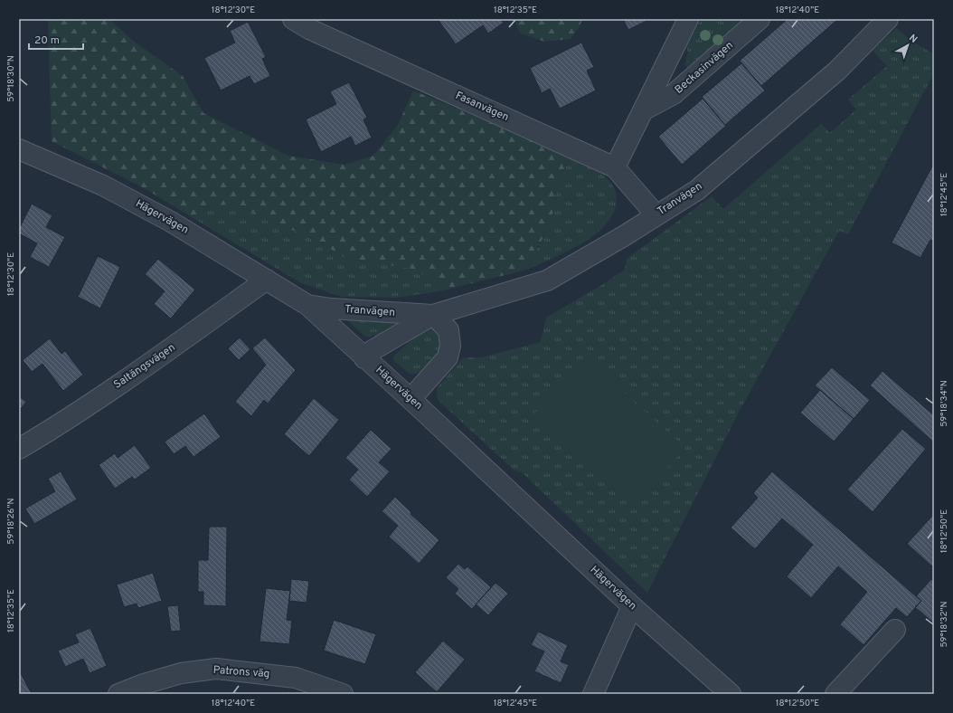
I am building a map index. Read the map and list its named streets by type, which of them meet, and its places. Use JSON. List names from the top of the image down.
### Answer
{
  "streets": {
    "street": [
      "Beckasinvägen",
      "Fasanvägen",
      "Tranvägen",
      "Hägervägen",
      "Saltängsvägen",
      "Patrons väg"
    ]
  },
  "crossings": [
    ["Beckasinvägen", "Fasanvägen"],
    ["Fasanvägen", "Tranvägen"],
    ["Tranvägen", "Hägervägen"],
    ["Hägervägen", "Saltängsvägen"]
  ],
  "scale_bar": "20 m",
  "north": "top right",
  "coordinates": [
    "18°12'30\"E",
    "18°12'35\"E",
    "18°12'40\"E",
    "59°18'30\"N",
    "18°12'45\"E",
    "59°18'34\"N",
    "59°18'26\"N",
    "18°12'50\"E",
    "59°18'32\"N"
  ]
}
